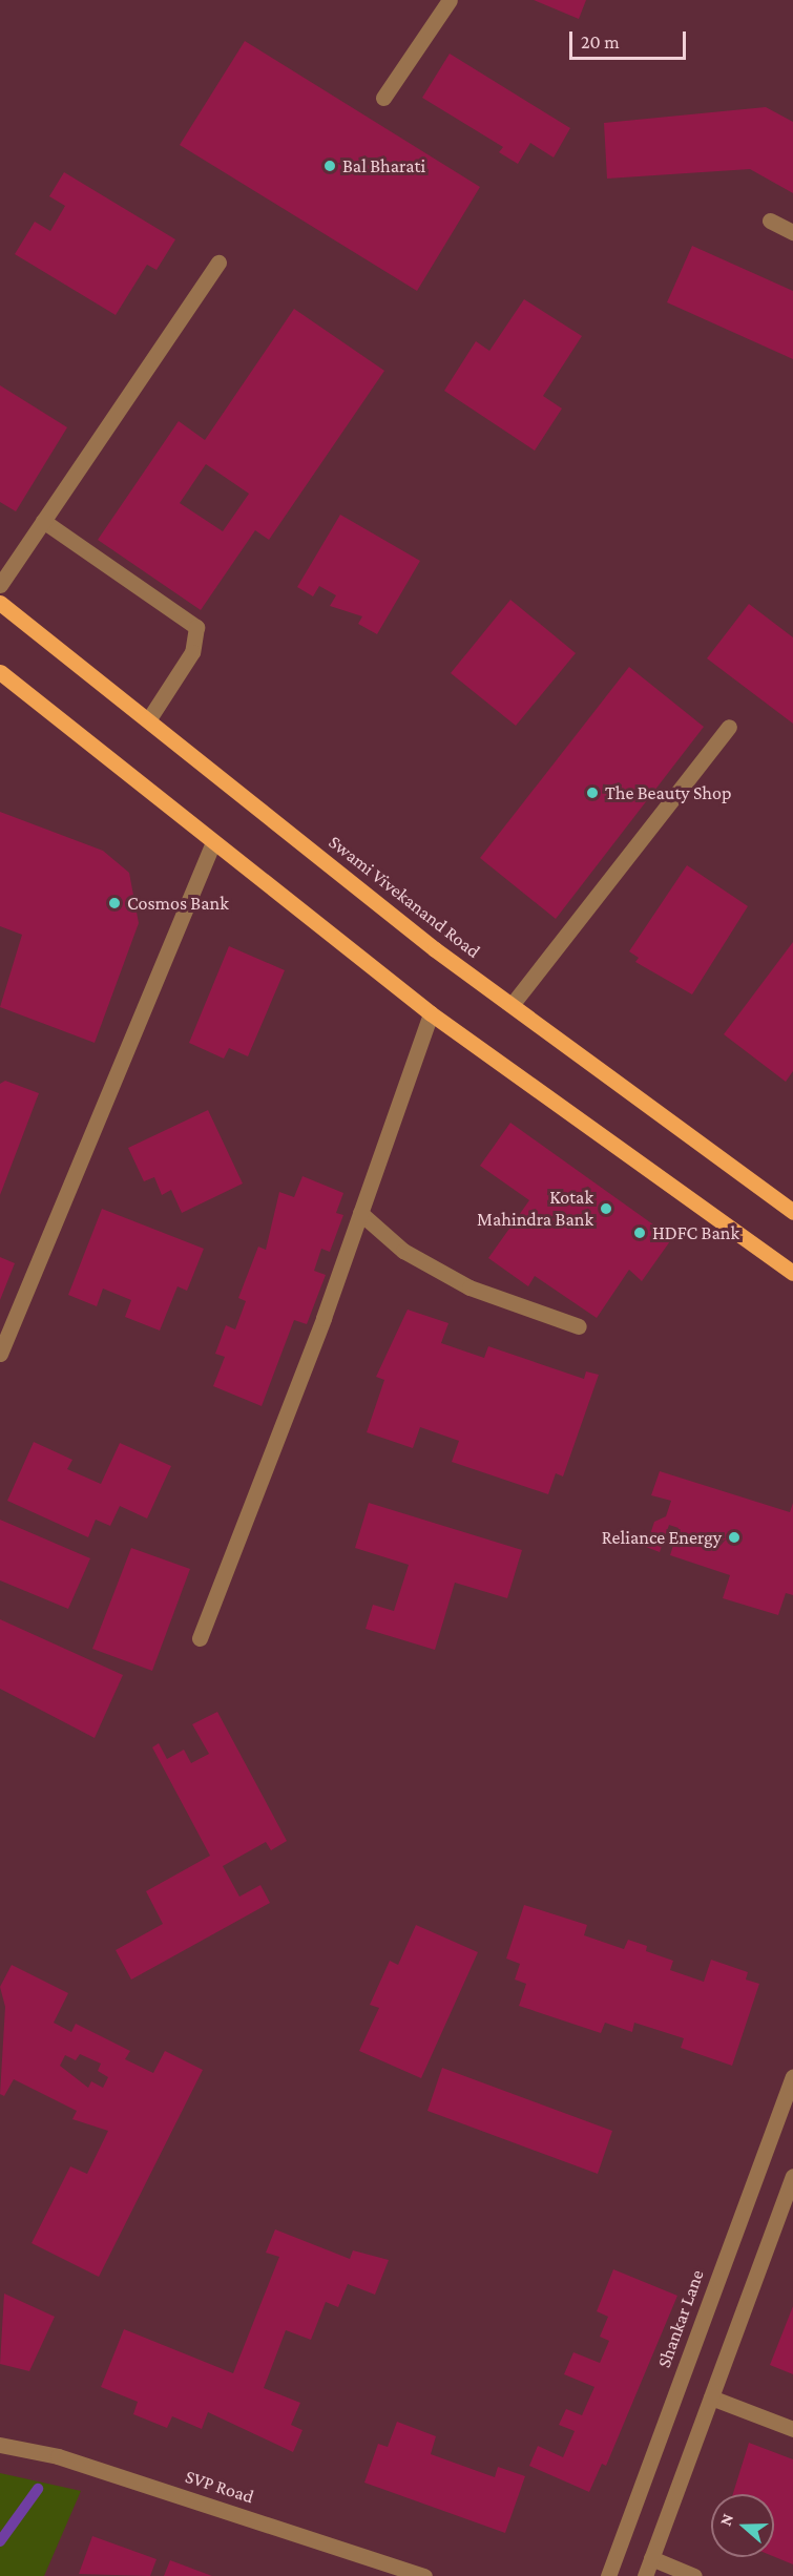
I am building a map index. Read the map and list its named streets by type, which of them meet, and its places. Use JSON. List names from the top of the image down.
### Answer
{
  "streets": {
    "main road": ["Swami Vivekanand Road"],
    "street": ["Shankar Lane", "SVP Road"]
  },
  "places": [
    "Bal Bharati",
    "The Beauty Shop",
    "Cosmos Bank",
    "Kotak Mahindra Bank",
    "HDFC Bank",
    "Reliance Energy"
  ],
  "scale_bar": "20 m",
  "north": "left"
}
